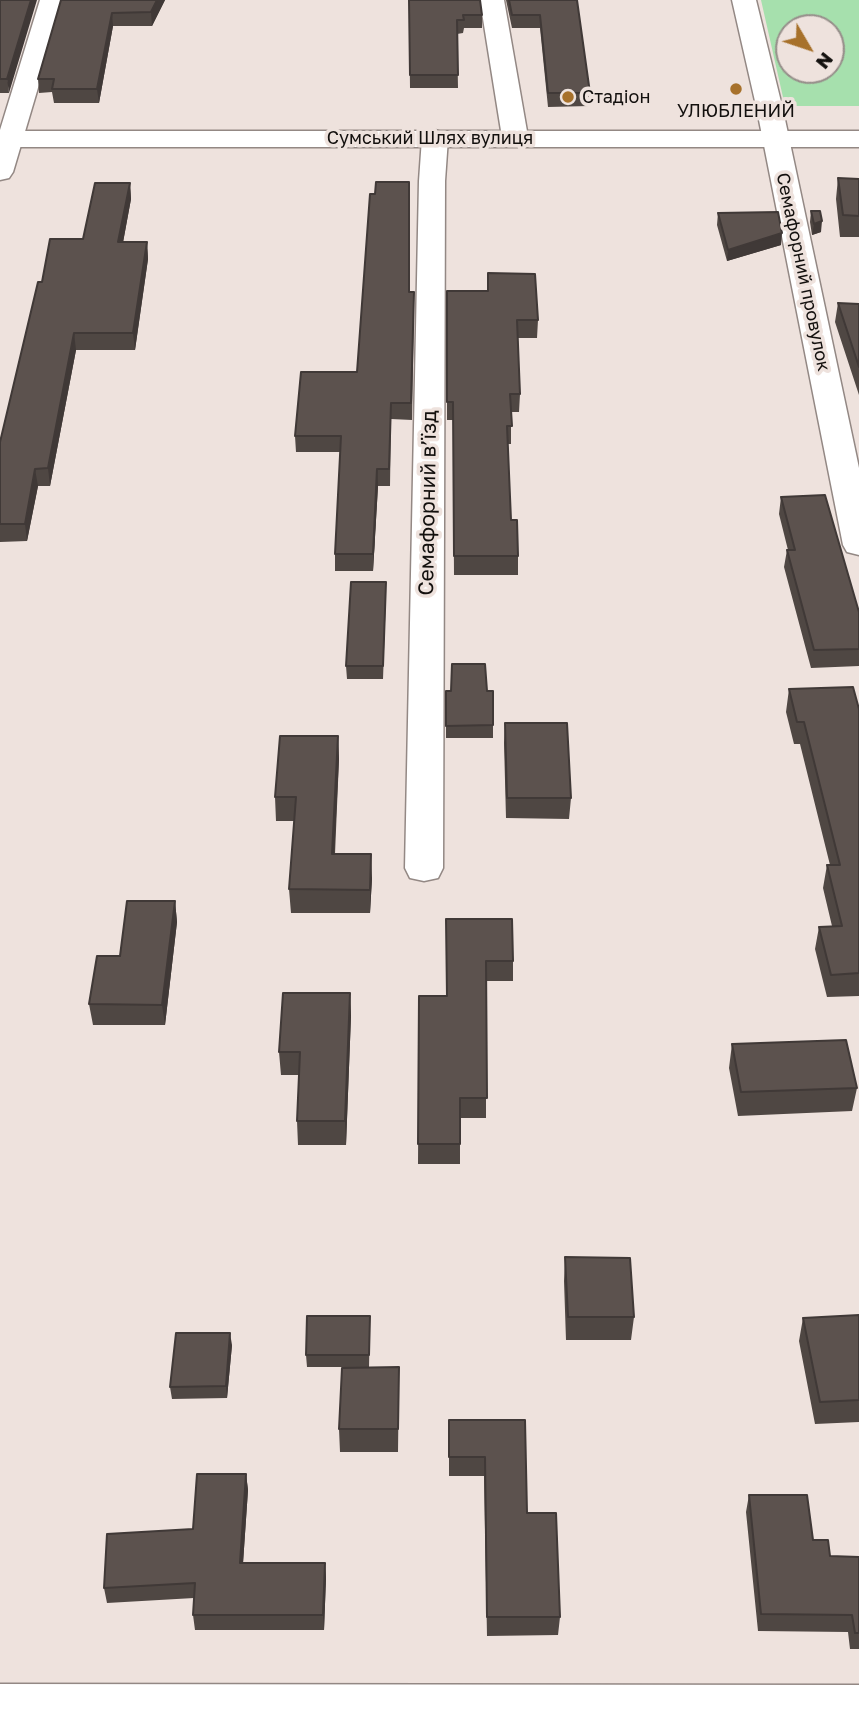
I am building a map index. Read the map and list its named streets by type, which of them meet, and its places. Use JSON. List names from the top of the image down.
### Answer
{
  "streets": {
    "street": ["Сумський Шлях вулиця", "Семафорний провулок", "Семафорний в’їзд"]
  },
  "crossings": [
    ["Сумський Шлях вулиця", "Семафорний провулок"],
    ["Сумський Шлях вулиця", "Семафорний в’їзд"]
  ],
  "places": ["УЛЮБЛЕНИЙ", "Стадіон"],
  "north": "bottom right"
}
